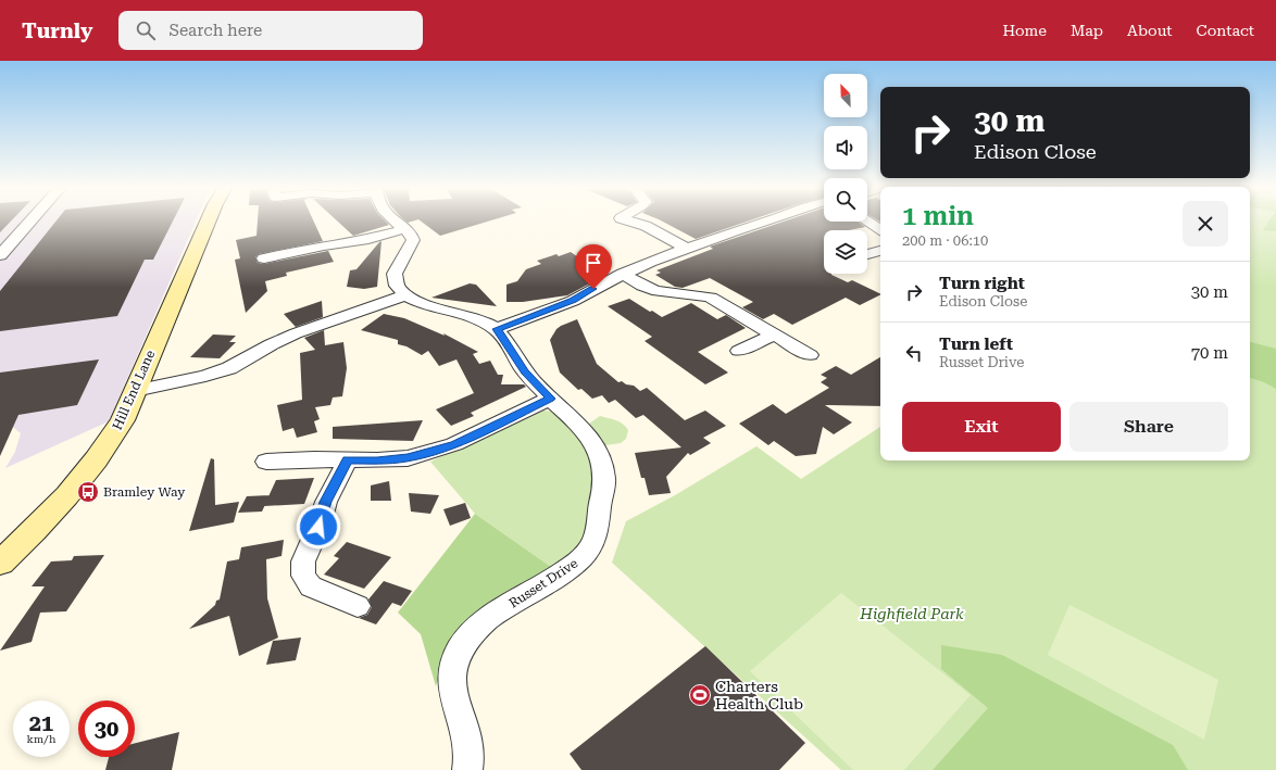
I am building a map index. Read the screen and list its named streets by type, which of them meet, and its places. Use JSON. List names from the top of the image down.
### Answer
{
  "streets": {
    "street": ["Hill End Lane", "Russet Drive"]
  },
  "parks": ["Highfield Park"],
  "places": {
    "bus stop": ["Bramley Way"],
    "sports": ["Charters Health Club"]
  },
  "north": "top left",
  "page": {
    "header": "Turnly",
    "search": "Search here",
    "nav": [
      "Home",
      "Map",
      "About",
      "Contact"
    ],
    "turn": ["30 m", "Edison Close"],
    "heading": ["1 min", "200 m · 06:10"],
    "list": [
      {
        "name": "Turn right",
        "note": "Edison Close",
        "value": "30 m"
      },
      {
        "name": "Turn left",
        "note": "Russet Drive",
        "value": "70 m"
      }
    ],
    "buttons": ["Exit", "Share"],
    "speed": "21 km/h",
    "limit": "30"
  }
}
